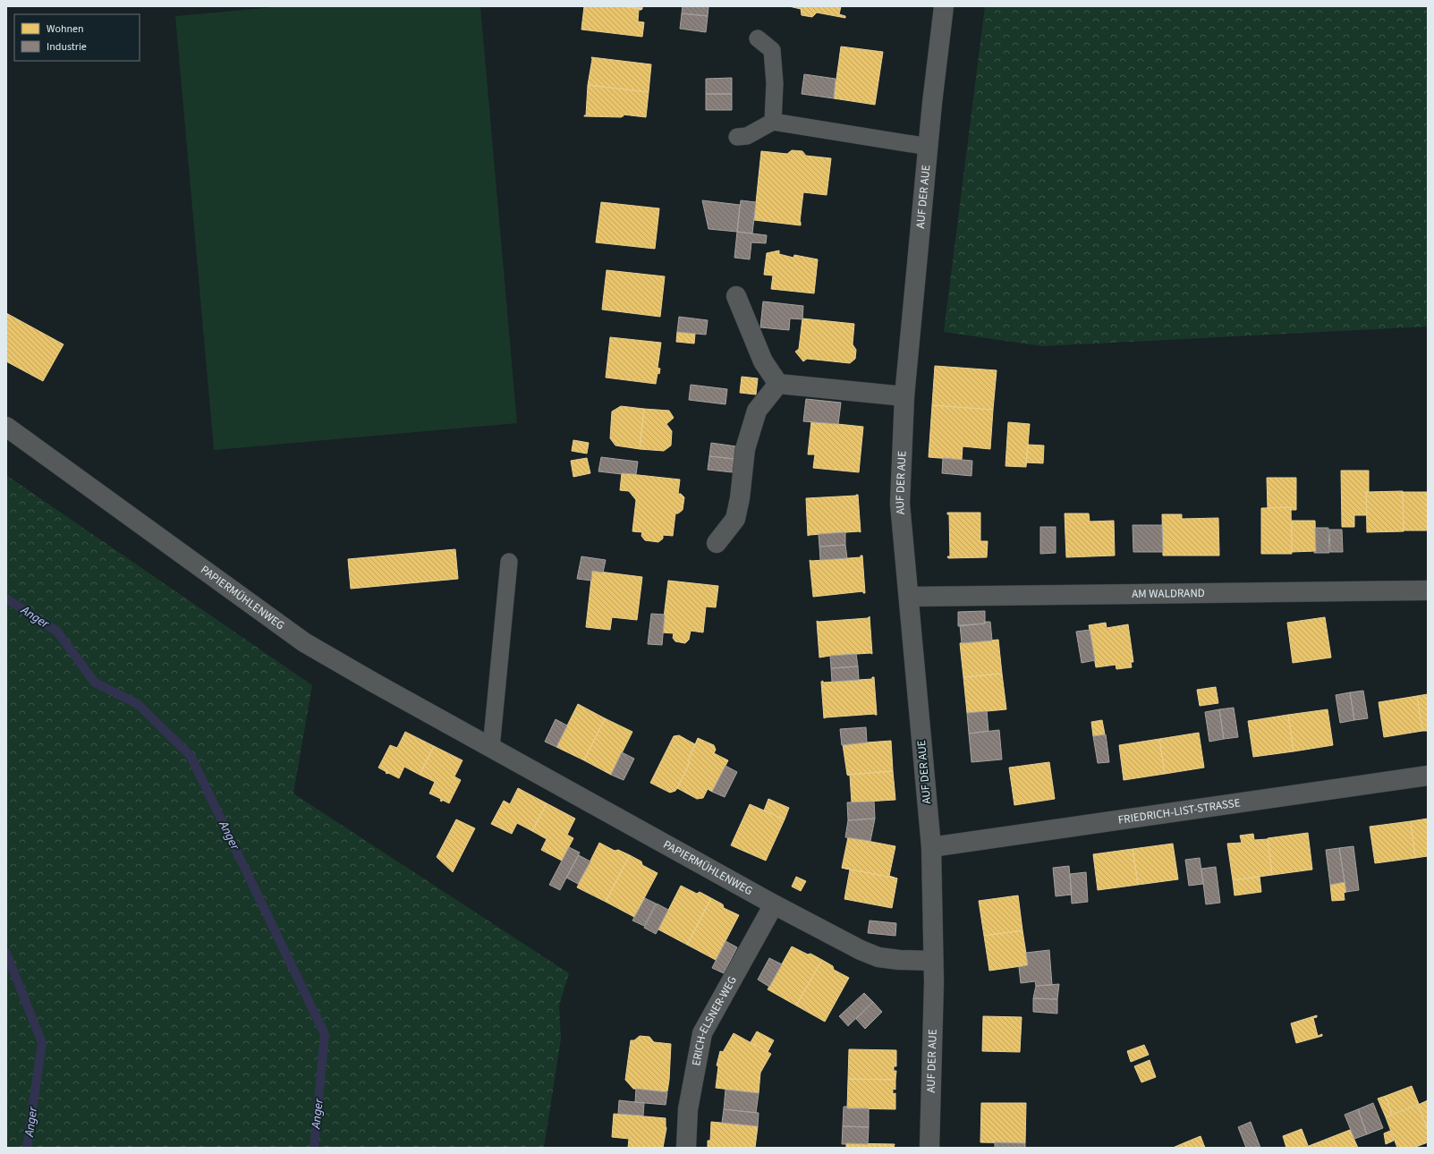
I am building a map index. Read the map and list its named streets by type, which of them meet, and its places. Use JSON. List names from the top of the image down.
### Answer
{
  "streets": {
    "street": [
      "AUF DER AUE",
      "AM WALDRAND",
      "PAPIERMÜHLENWEG",
      "FRIEDRICH-LIST-STRASSE",
      "ERICH-ELSNER-WEG"
    ]
  },
  "crossings": [
    ["AUF DER AUE", "AM WALDRAND"],
    ["AUF DER AUE", "PAPIERMÜHLENWEG"],
    ["AUF DER AUE", "FRIEDRICH-LIST-STRASSE"],
    ["PAPIERMÜHLENWEG", "ERICH-ELSNER-WEG"]
  ],
  "water": ["Anger"],
  "legend": ["Wohnen", "Industrie"]
}
